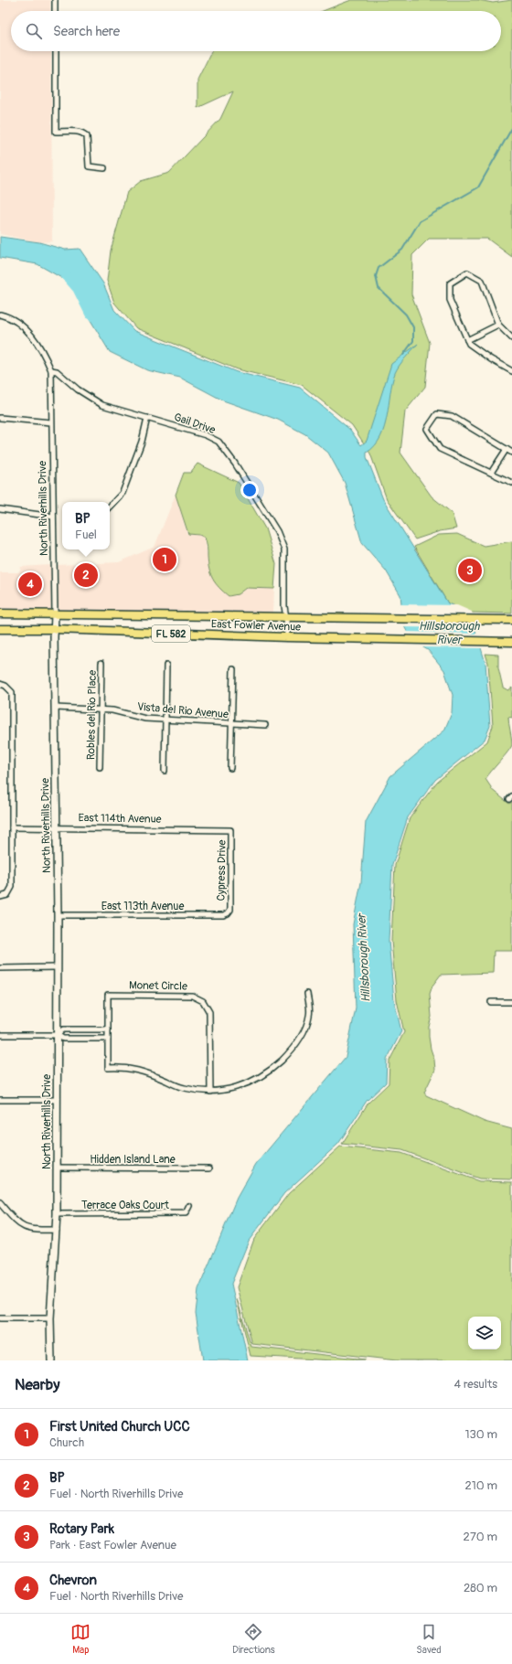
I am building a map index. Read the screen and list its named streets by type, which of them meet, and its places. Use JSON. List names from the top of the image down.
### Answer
{
  "streets": {
    "main road": ["East Fowler Avenue", "FL 582"],
    "street": [
      "Gail Drive",
      "North Riverhills Drive",
      "Vista del Rio Avenue",
      "Robles del Rio Place",
      "East 114th Avenue",
      "Cypress Drive",
      "East 113th Avenue",
      "Monet Circle",
      "Hidden Island Lane",
      "Terrace Oaks Court"
    ]
  },
  "crossings": [
    ["Gail Drive", "North Riverhills Drive"],
    ["Gail Drive", "East Fowler Avenue"],
    ["North Riverhills Drive", "East Fowler Avenue"],
    ["North Riverhills Drive", "Vista del Rio Avenue"],
    ["North Riverhills Drive", "East 114th Avenue"],
    ["North Riverhills Drive", "East 113th Avenue"],
    ["North Riverhills Drive", "Hidden Island Lane"],
    ["North Riverhills Drive", "Terrace Oaks Court"],
    ["Vista del Rio Avenue", "Robles del Rio Place"],
    ["East 114th Avenue", "Cypress Drive"],
    ["Cypress Drive", "East 113th Avenue"]
  ],
  "water": ["Hillsborough River"],
  "page": {
    "search": "Search here",
    "popup": ["BP", "Fuel"],
    "pins": [
      "1",
      "3",
      "2",
      "4"
    ],
    "heading": ["Nearby", "4 results"],
    "list": [
      {
        "mark": "1",
        "name": "First United Church UCC",
        "note": "Church",
        "value": "130 m"
      },
      {
        "mark": "2",
        "name": "BP",
        "note": "Fuel · North Riverhills Drive",
        "value": "210 m"
      },
      {
        "mark": "3",
        "name": "Rotary Park",
        "note": "Park · East Fowler Avenue",
        "value": "270 m"
      },
      {
        "mark": "4",
        "name": "Chevron",
        "note": "Fuel · North Riverhills Drive",
        "value": "280 m"
      }
    ],
    "nav": ["Map", "Directions", "Saved"]
  }
}
